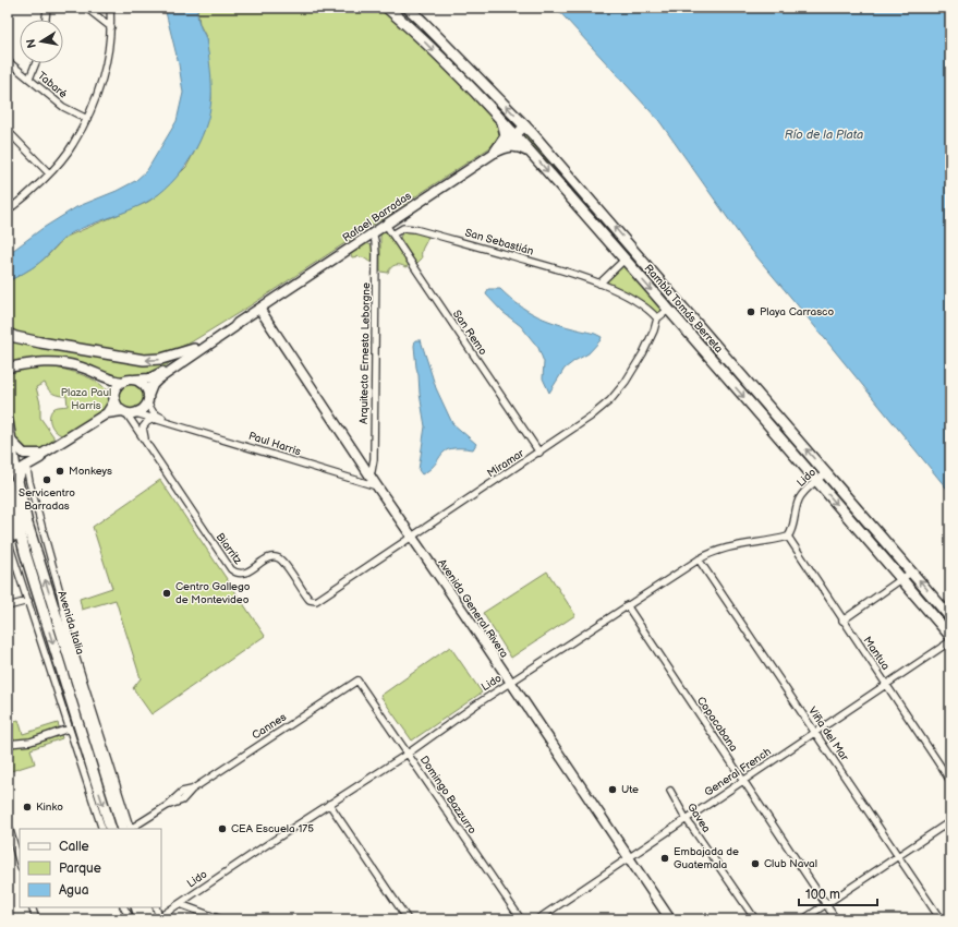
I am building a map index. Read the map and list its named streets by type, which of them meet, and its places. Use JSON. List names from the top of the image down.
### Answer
{
  "streets": {
    "main road": [
      "Rafael Barradas",
      "Rambla Tomás Berreta",
      "Avenida General Rivera",
      "Avenida Italia"
    ],
    "street": [
      "Tabaré",
      "San Sebastián",
      "San Remo",
      "Arquitecto Ernesto Leborgne",
      "Paul Harris",
      "Miramar",
      "Lido",
      "Biarritz",
      "Mantua",
      "Copacabana",
      "Cannes",
      "Viña del Mar",
      "General French",
      "Domingo Bazzurro",
      "Gavea"
    ]
  },
  "crossings": [
    ["Rafael Barradas", "Rambla Tomás Berreta"],
    ["Rafael Barradas", "San Remo"],
    ["Rafael Barradas", "Arquitecto Ernesto Leborgne"],
    ["Rafael Barradas", "Paul Harris"],
    ["Rafael Barradas", "Biarritz"],
    ["Rafael Barradas", "Avenida General Rivera"],
    ["San Sebastián", "San Remo"],
    ["San Sebastián", "Miramar"],
    ["Rambla Tomás Berreta", "Lido"],
    ["San Remo", "Miramar"],
    ["Arquitecto Ernesto Leborgne", "Avenida General Rivera"],
    ["Paul Harris", "Biarritz"],
    ["Paul Harris", "Avenida General Rivera"],
    ["Miramar", "Biarritz"],
    ["Miramar", "Avenida General Rivera"],
    ["Lido", "Avenida General Rivera"],
    ["Lido", "Mantua"],
    ["Lido", "Copacabana"],
    ["Lido", "Viña del Mar"],
    ["Lido", "Domingo Bazzurro"],
    ["Avenida General Rivera", "General French"],
    ["Mantua", "General French"],
    ["Copacabana", "General French"],
    ["Cannes", "Domingo Bazzurro"],
    ["Viña del Mar", "General French"],
    ["General French", "Gavea"]
  ],
  "water": ["Río de la Plata"],
  "parks": ["Plaza Paul Harris"],
  "places": [
    "Playa Carrasco",
    "Monkeys",
    "Servicentro Barradas",
    "Centro Gallego de Montevideo",
    "Ute",
    "Kinko",
    "CEA Escuela 175",
    "Embajada de Guatemala",
    "Club Naval"
  ],
  "legend": ["Calle", "Parque", "Agua"],
  "scale_bar": "100 m",
  "north": "left"
}
